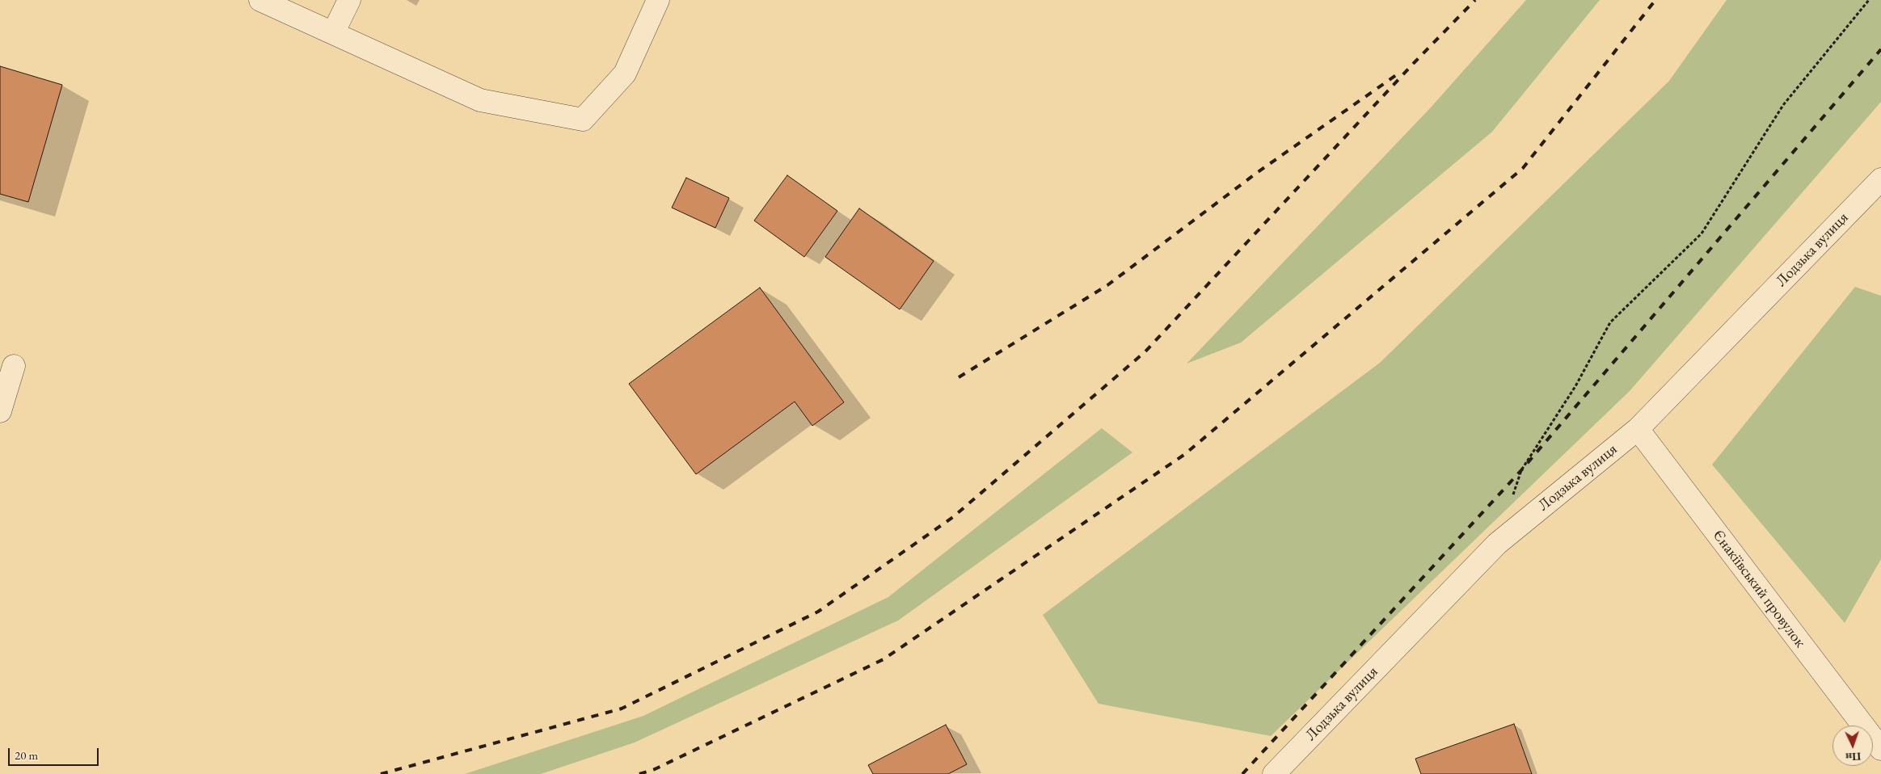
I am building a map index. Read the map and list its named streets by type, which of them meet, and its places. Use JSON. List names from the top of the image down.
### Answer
{
  "streets": {
    "street": ["Лодзька вулиця", "Єнакіївський провулок"]
  },
  "crossings": [
    ["Лодзька вулиця", "Єнакіївський провулок"]
  ],
  "scale_bar": "20 m",
  "north": "bottom"
}
